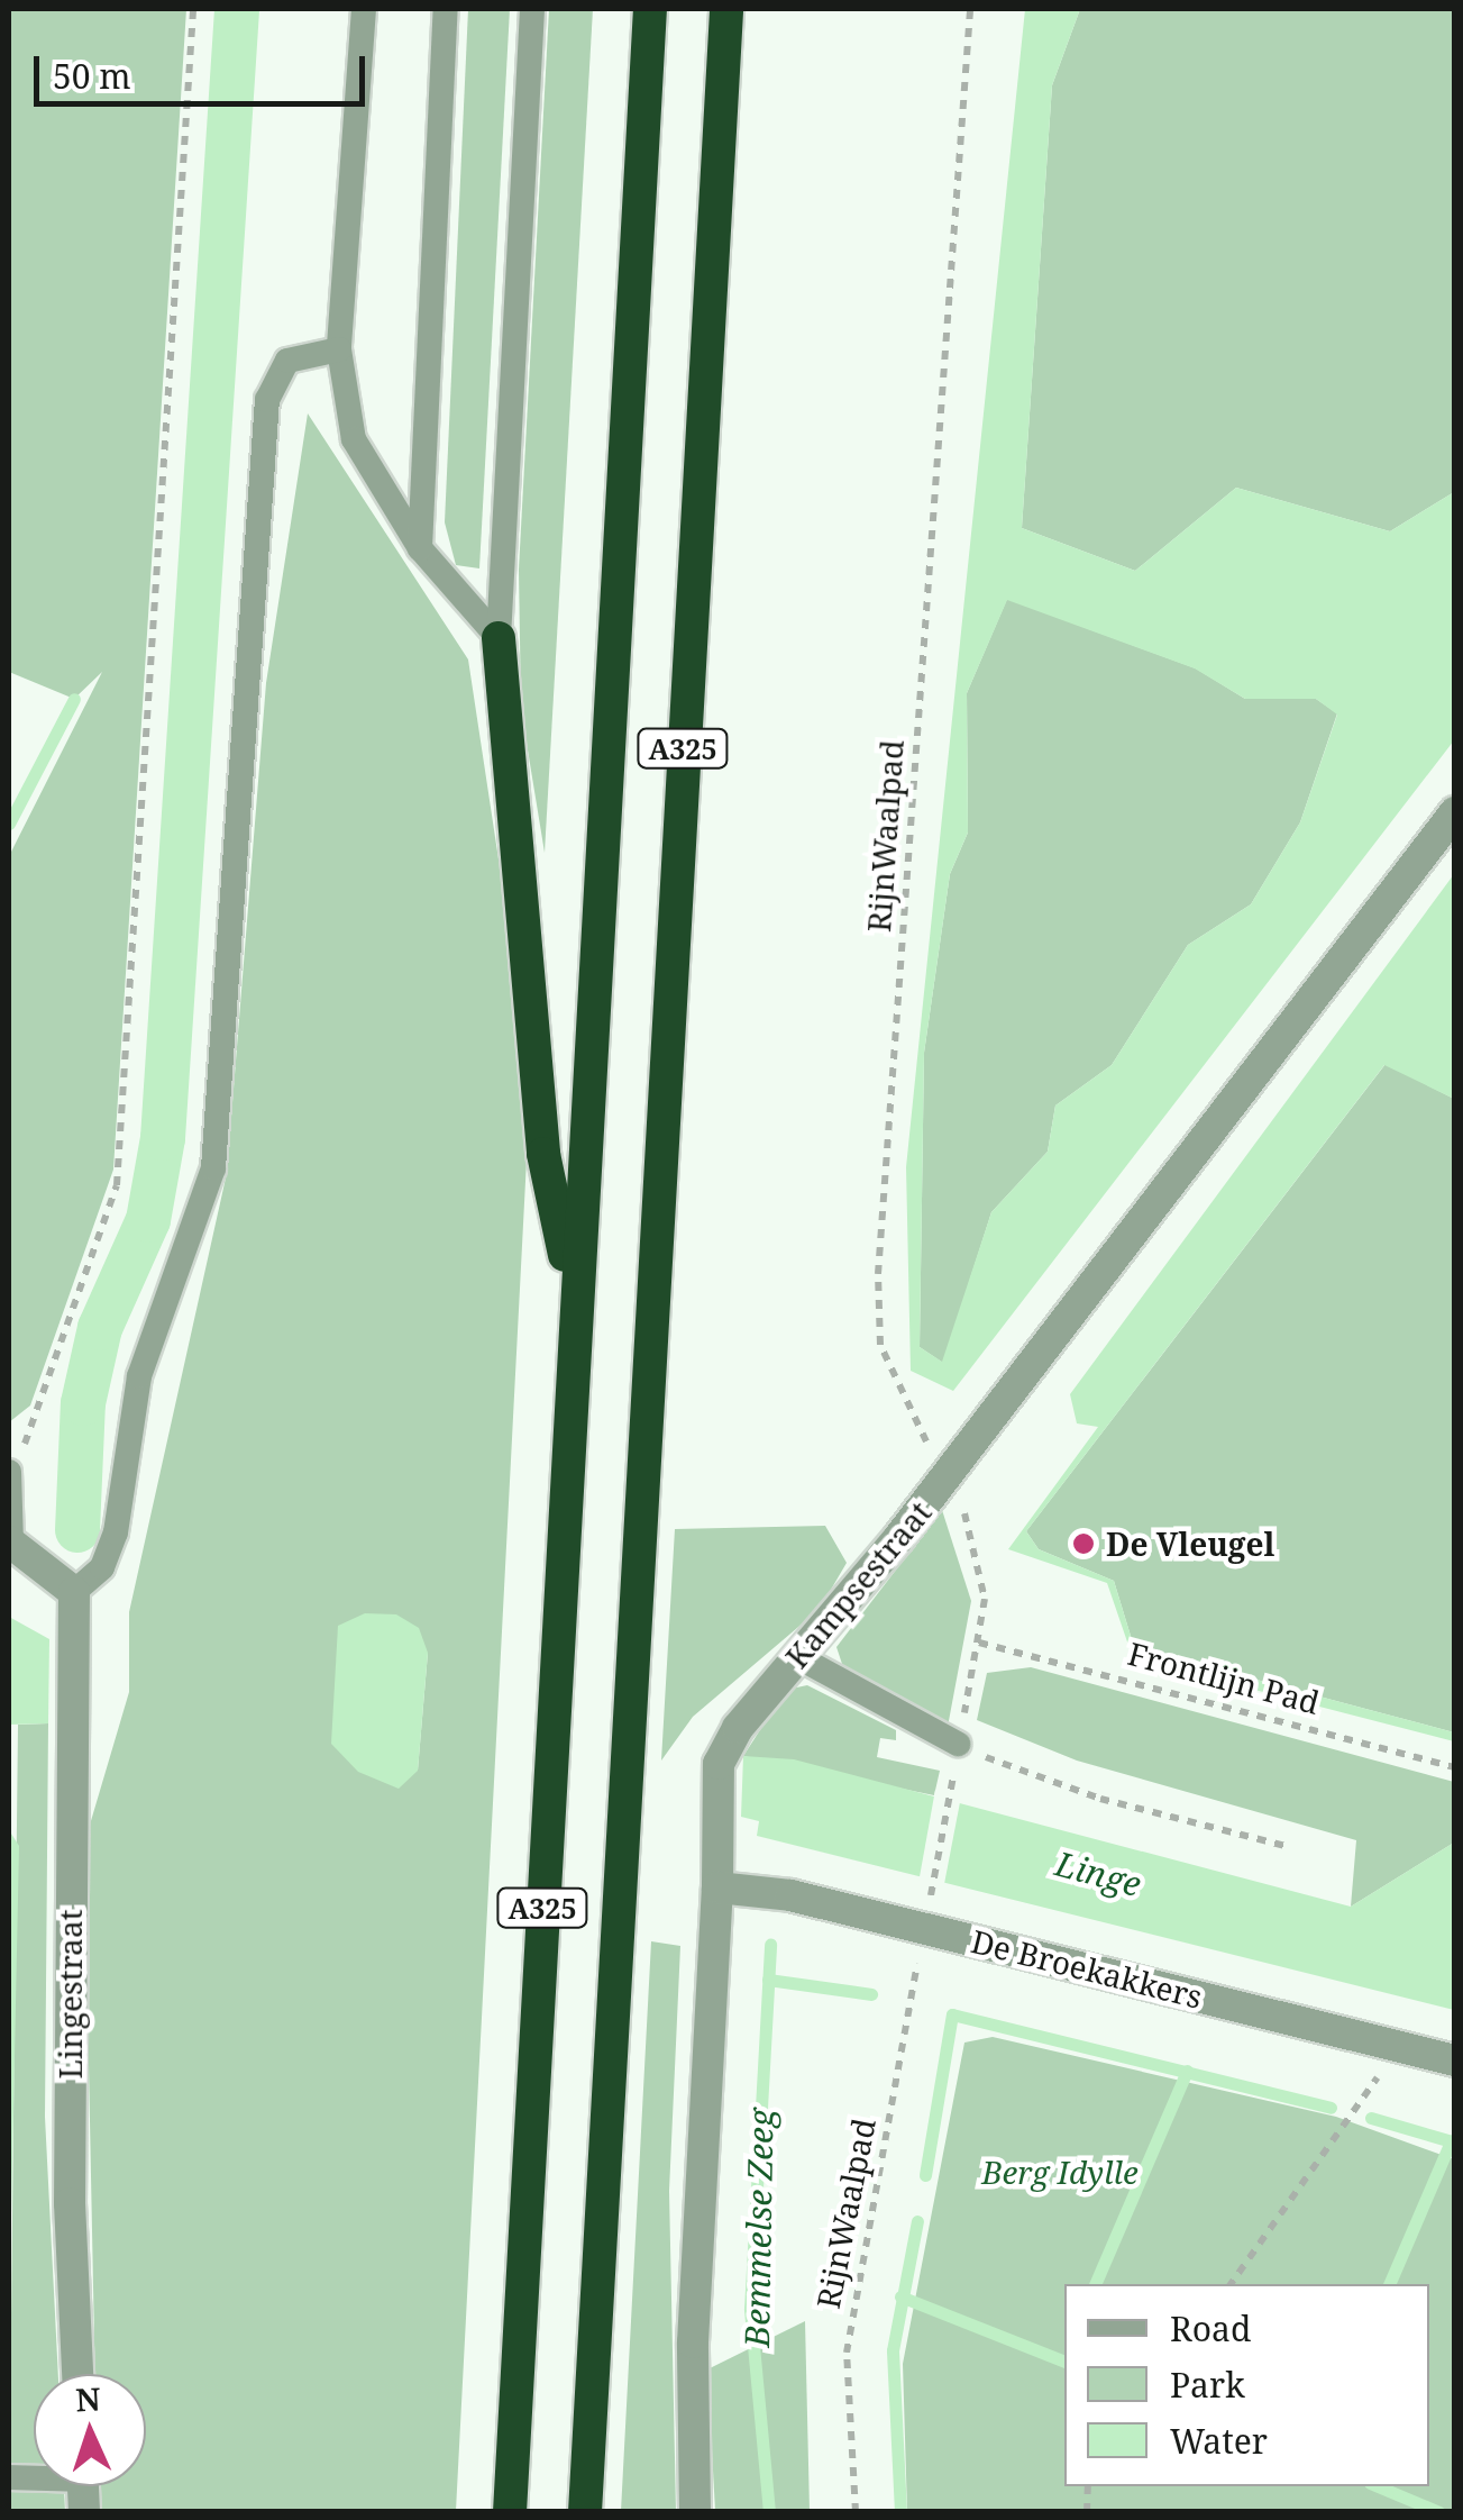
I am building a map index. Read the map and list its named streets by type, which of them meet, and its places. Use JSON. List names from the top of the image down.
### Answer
{
  "streets": {
    "highway": ["A325"],
    "street": ["Kampsestraat", "De Broekakkers", "Lingestraat"],
    "path": ["RijnWaalpad", "Frontlijn Pad"]
  },
  "crossings": [
    ["RijnWaalpad", "Kampsestraat"],
    ["RijnWaalpad", "Frontlijn Pad"],
    ["RijnWaalpad", "De Broekakkers"],
    ["Kampsestraat", "De Broekakkers"]
  ],
  "water": ["Linge", "Bemmelse Zeeg"],
  "parks": ["Berg Idylle"],
  "places": ["De Vleugel"],
  "legend": ["Road", "Park", "Water"],
  "scale_bar": "50 m",
  "north": "top"
}
